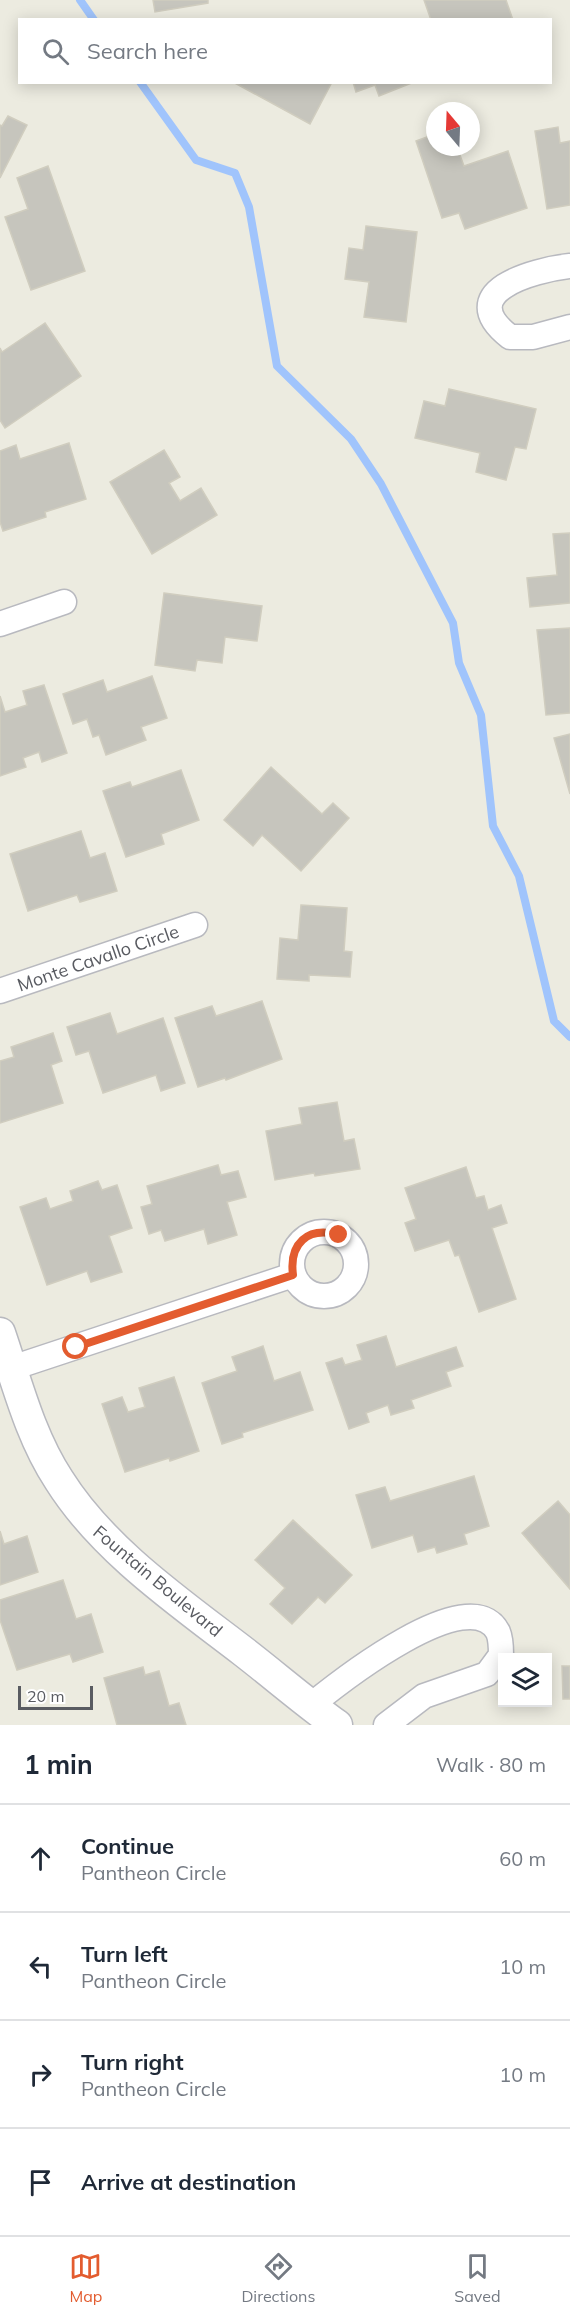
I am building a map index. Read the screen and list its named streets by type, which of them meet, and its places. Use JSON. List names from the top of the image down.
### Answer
{
  "streets": {
    "street": ["Monte Cavallo Circle", "Fountain Boulevard"]
  },
  "scale_bar": "20 m",
  "north": "top",
  "page": {
    "search": "Search here",
    "scale": "20 m",
    "heading": ["1 min", "Walk · 80 m"],
    "list": [
      ["Continue", "Pantheon Circle", "60 m"],
      ["Turn left", "Pantheon Circle", "10 m"],
      ["Turn right", "Pantheon Circle", "10 m"],
      "Arrive at destination"
    ],
    "nav": ["Map", "Directions", "Saved"]
  }
}
